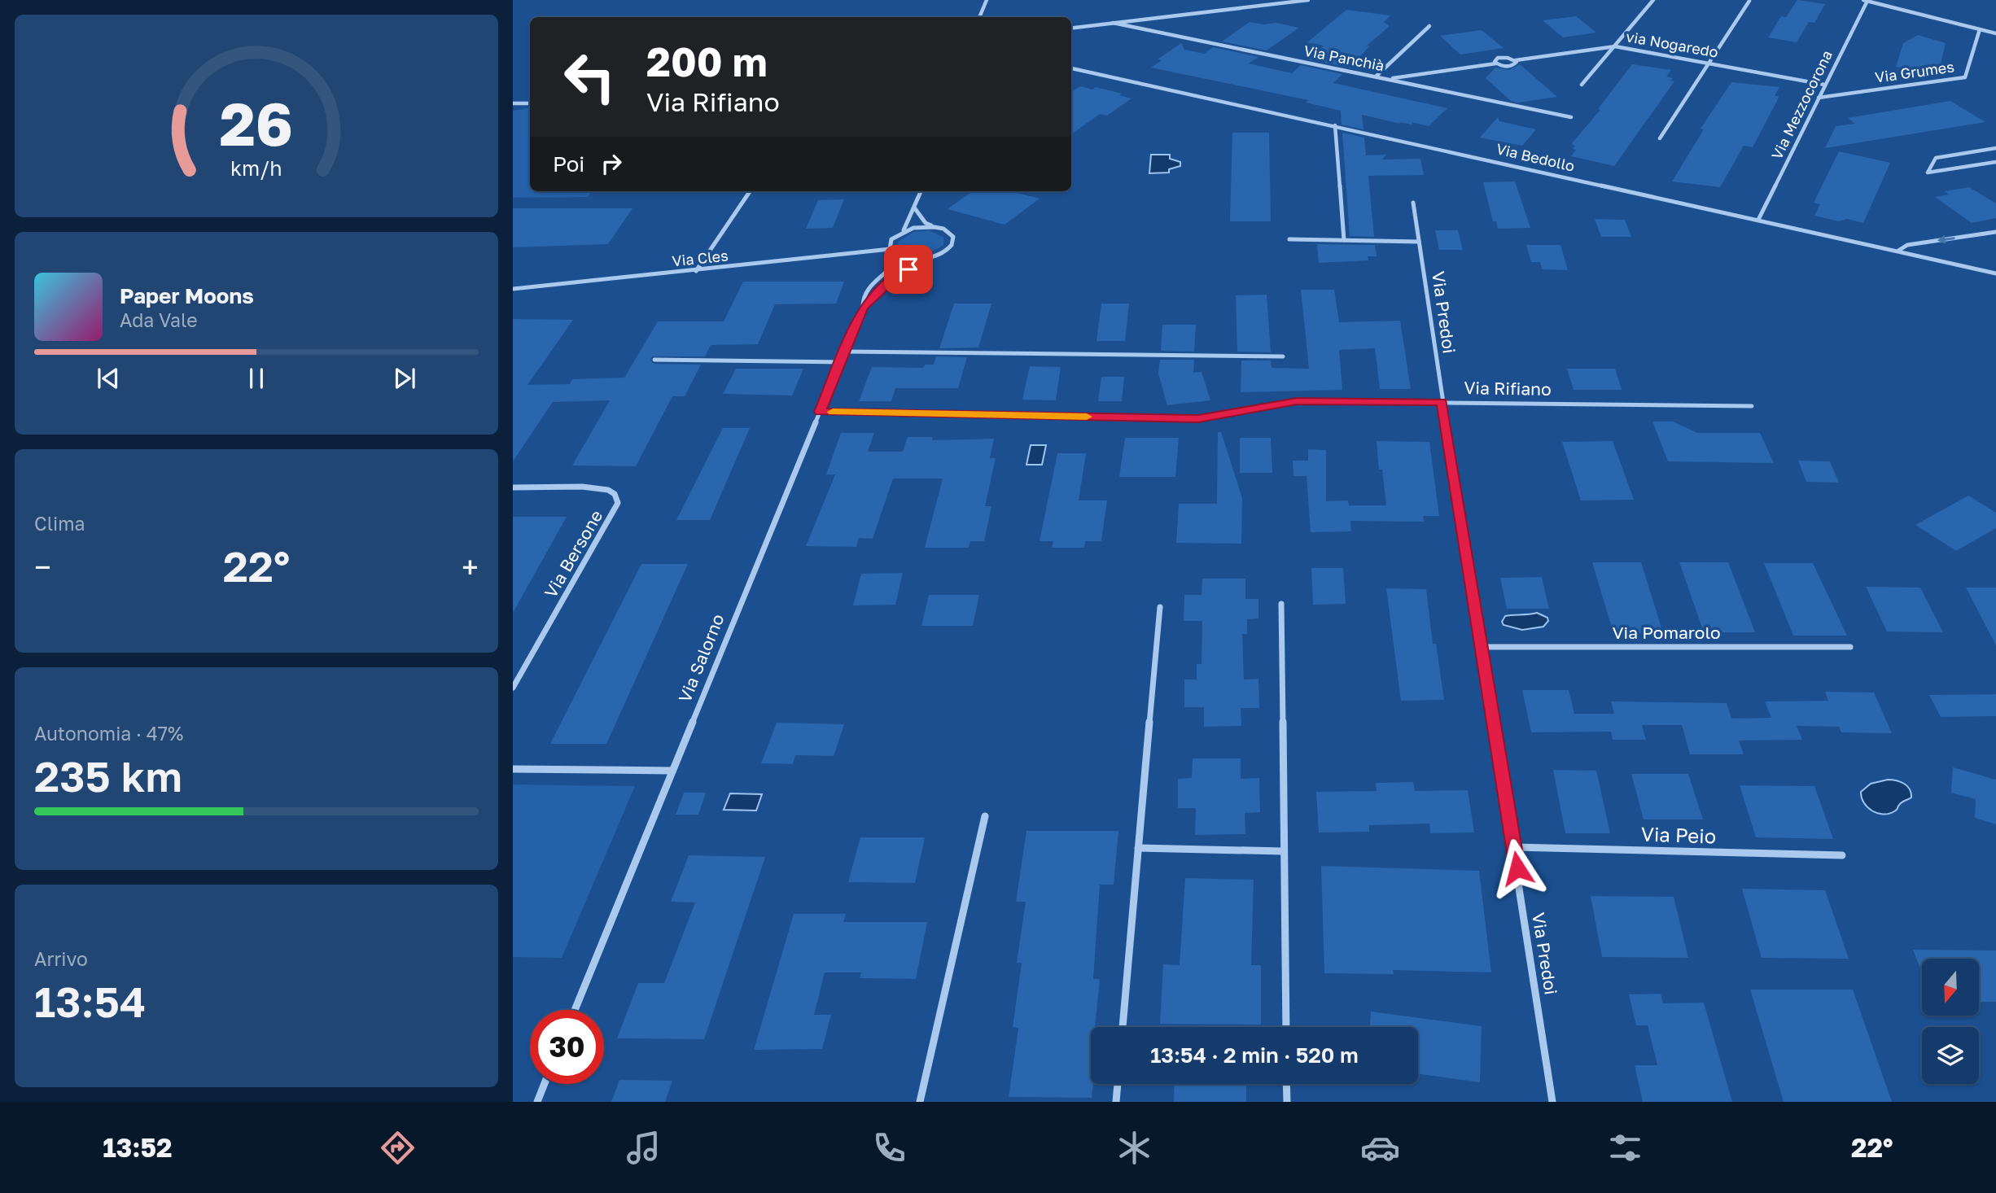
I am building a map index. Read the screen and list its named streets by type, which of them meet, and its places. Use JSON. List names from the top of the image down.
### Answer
{
  "streets": {
    "street": [
      "via Nogaredo",
      "Via Panchià",
      "Via Grumes",
      "Via Mezzocorona",
      "Via Bedollo",
      "Via Cles",
      "Via Predoi",
      "Via Rifiano",
      "Via Bersone",
      "Via Pomarolo",
      "Via Salorno",
      "Via Peio"
    ]
  },
  "crossings": [
    ["via Nogaredo", "Via Panchià"],
    ["via Nogaredo", "Via Mezzocorona"],
    ["Via Grumes", "Via Mezzocorona"],
    ["Via Mezzocorona", "Via Bedollo"],
    ["Via Predoi", "Via Rifiano"],
    ["Via Predoi", "Via Pomarolo"],
    ["Via Predoi", "Via Peio"],
    ["Via Rifiano", "Via Salorno"]
  ],
  "north": "bottom",
  "page": {
    "turn": ["200 m", "Via Rifiano"],
    "then": "Poi",
    "song": ["Paper Moons", "Ada Vale"],
    "tile": [
      "Clima",
      ["Autonomia · 47%", "235 km"],
      ["Arrivo", "13:54"]
    ],
    "heat": ["−", "22°", "+"],
    "limit": "30",
    "trip": "13:54 · 2 min · 520 m",
    "tabs": ["13:52", "22°"],
    "gauge": ["26", "km/h"]
  }
}
